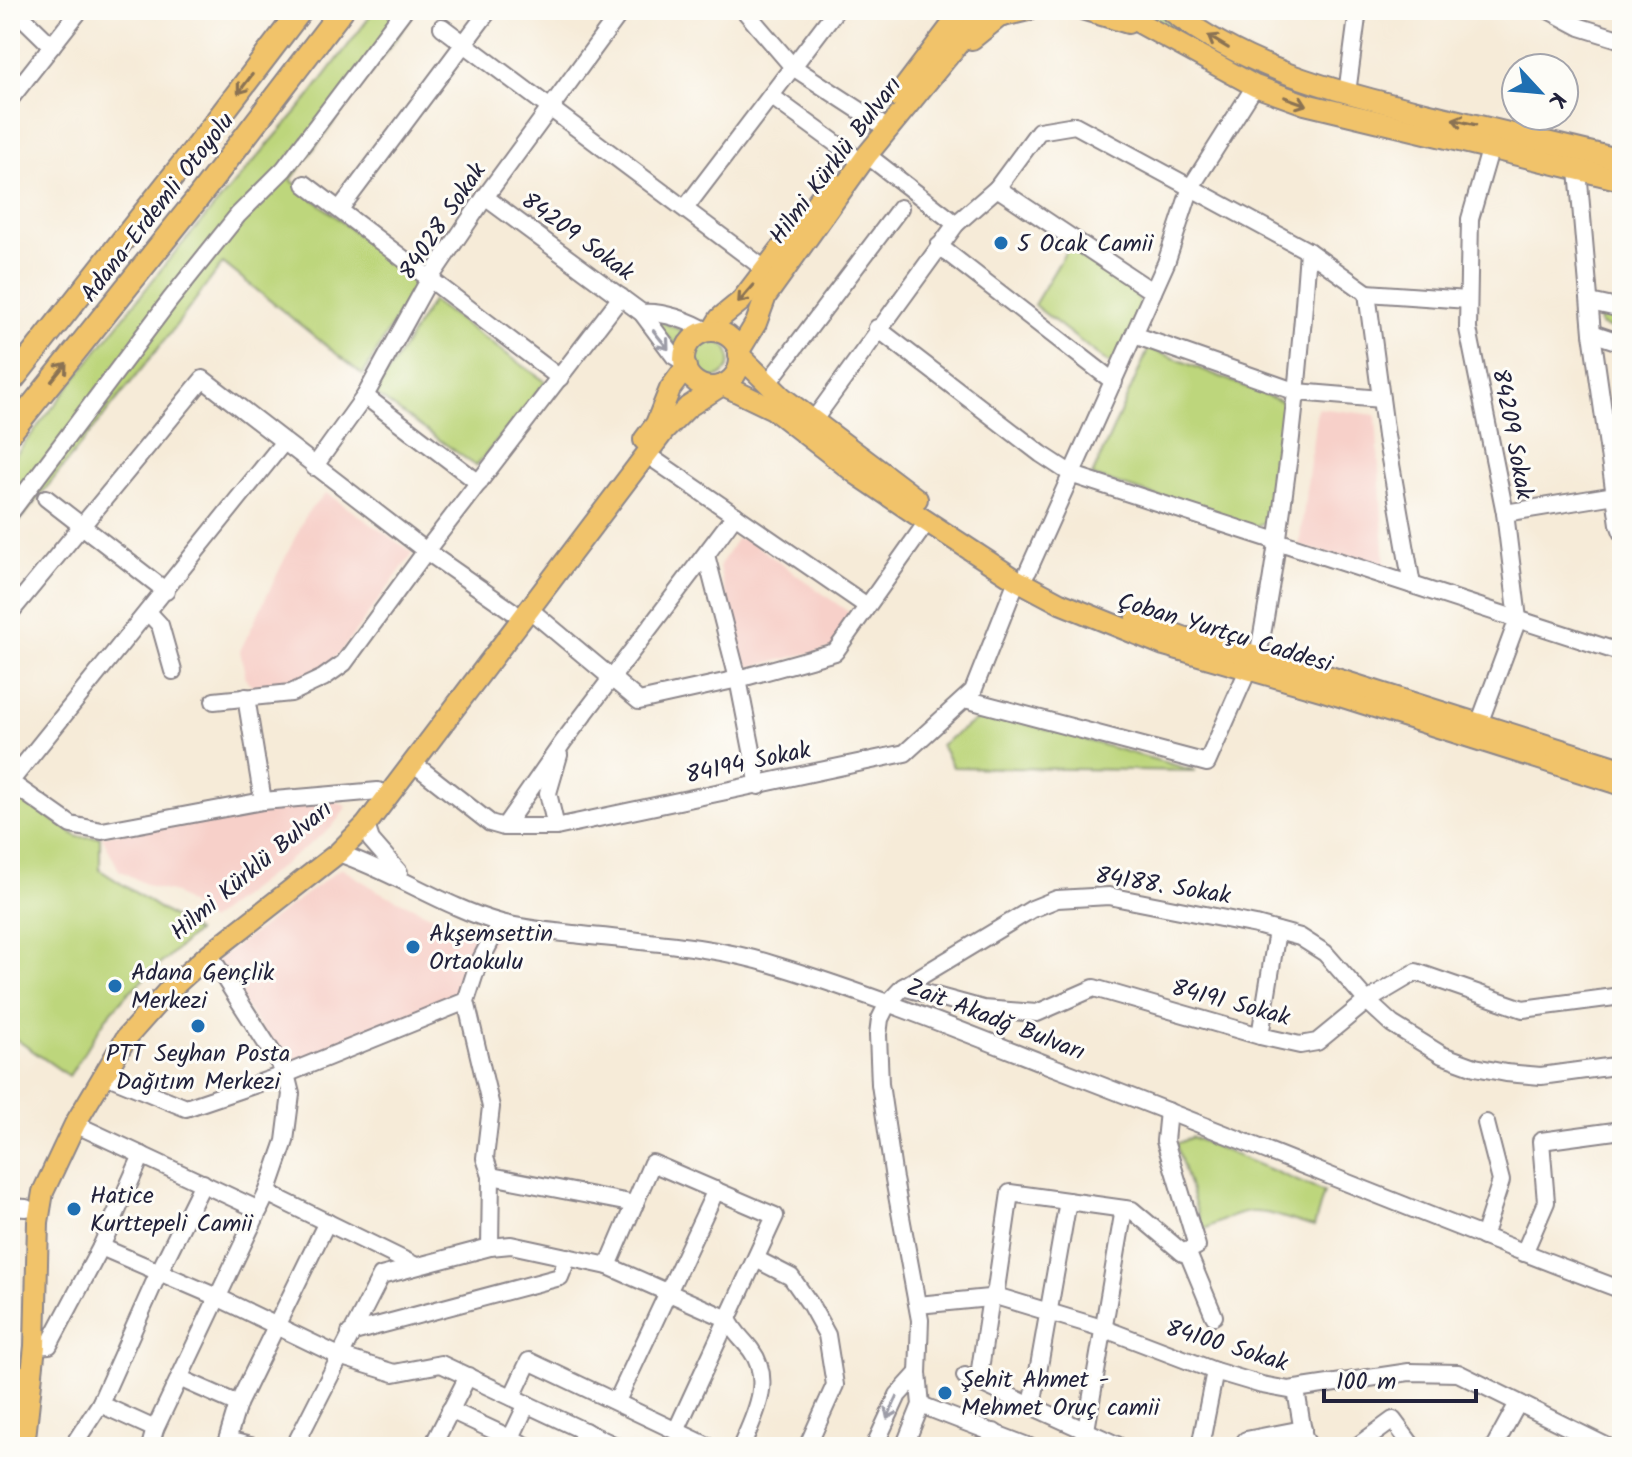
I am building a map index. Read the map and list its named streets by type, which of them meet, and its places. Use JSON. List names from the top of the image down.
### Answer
{
  "streets": {
    "highway": ["Adana-Erdemli Otoyolu"],
    "main road": ["Hilmi Kürklü Bulvarı", "Çoban Yurtçu Caddesi"],
    "street": [
      "84028 Sokak",
      "84209 Sokak",
      "84194 Sokak",
      "84188. Sokak",
      "84191 Sokak",
      "Zait Akadğ Bulvarı",
      "84100 Sokak"
    ]
  },
  "crossings": [
    ["Hilmi Kürklü Bulvarı", "Çoban Yurtçu Caddesi"],
    ["Hilmi Kürklü Bulvarı", "84194 Sokak"],
    ["Hilmi Kürklü Bulvarı", "Zait Akadğ Bulvarı"],
    ["84028 Sokak", "84209 Sokak"],
    ["84209 Sokak", "Çoban Yurtçu Caddesi"],
    ["Çoban Yurtçu Caddesi", "84194 Sokak"],
    ["84188. Sokak", "84191 Sokak"],
    ["84188. Sokak", "Zait Akadğ Bulvarı"],
    ["84188. Sokak", "84100 Sokak"]
  ],
  "places": [
    "5 Ocak Camii",
    "Akşemsettin Ortaokulu",
    "Adana Gençlik Merkezi",
    "PTT Seyhan Posta Dağıtım Merkezi",
    "Hatice Kurttepeli Camii",
    "Şehit Ahmet - Mehmet Oruç camii"
  ],
  "scale_bar": "100 m",
  "north": "bottom right"
}
